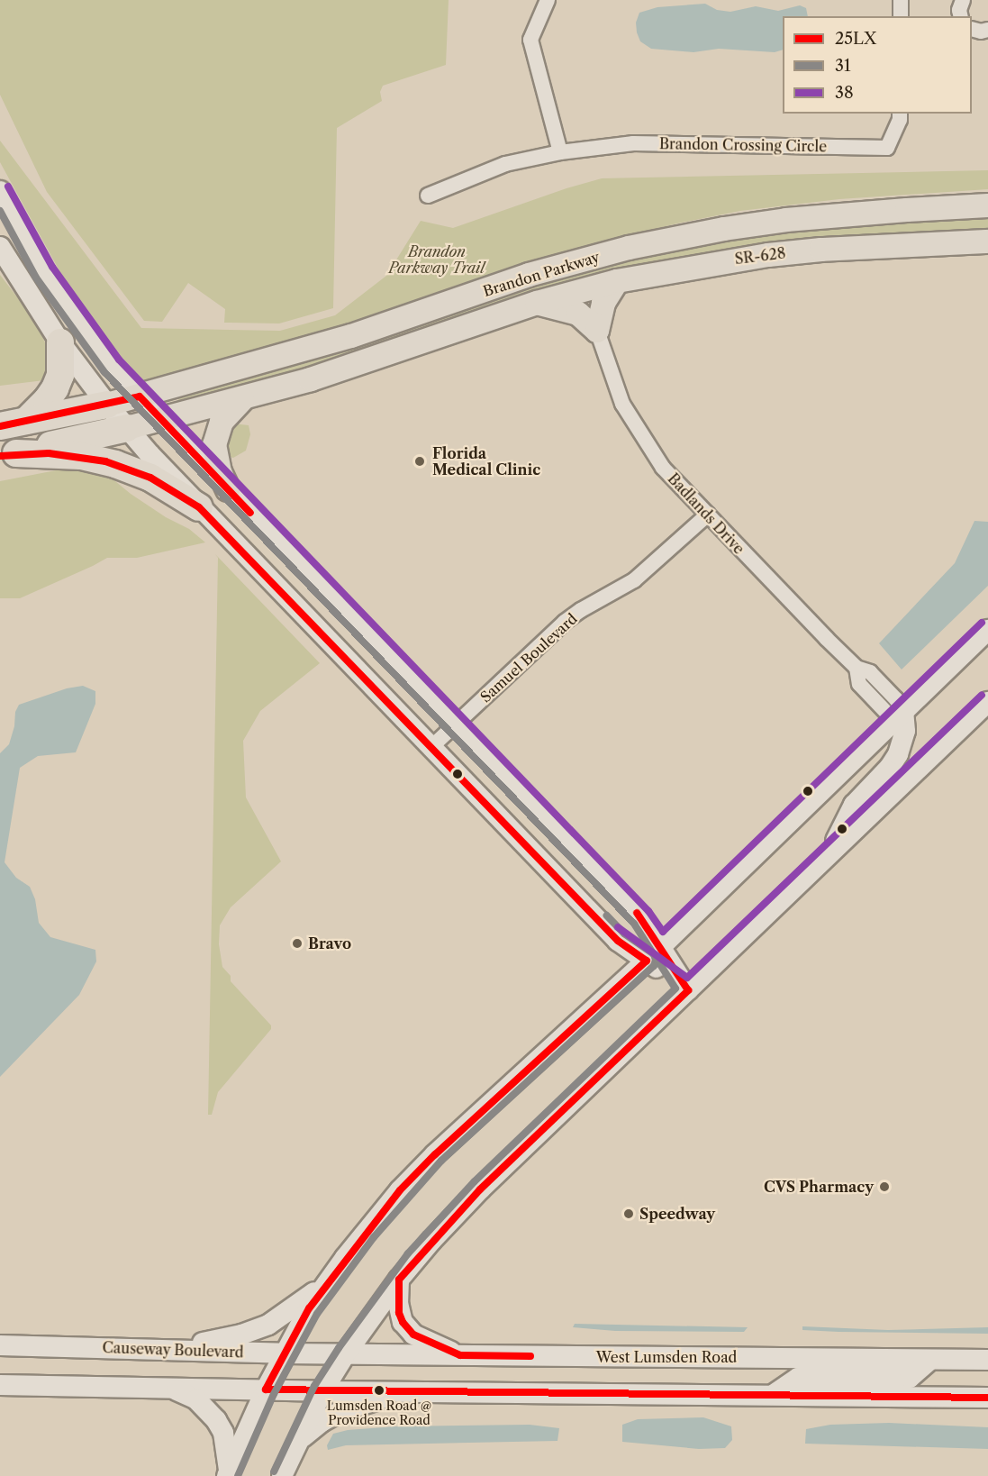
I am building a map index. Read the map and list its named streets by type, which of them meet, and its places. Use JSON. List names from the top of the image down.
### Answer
{
  "streets": {
    "main road": [
      "SR-628",
      "Brandon Parkway",
      "Causeway Boulevard",
      "West Lumsden Road"
    ],
    "street": ["Brandon Crossing Circle", "Badlands Drive", "Samuel Boulevard"]
  },
  "crossings": [
    ["SR-628", "Brandon Parkway"],
    ["Badlands Drive", "Samuel Boulevard"],
    ["Causeway Boulevard", "West Lumsden Road"]
  ],
  "parks": ["Brandon Parkway Trail"],
  "places": [
    "Florida Medical Clinic",
    "Bravo",
    "CVS Pharmacy",
    "Speedway",
    "Lumsden Road @ Providence Road"
  ],
  "lines": ["transit line 38", "transit line 31", "transit line 25LX"],
  "legend": ["25LX", "31", "38"]
}
